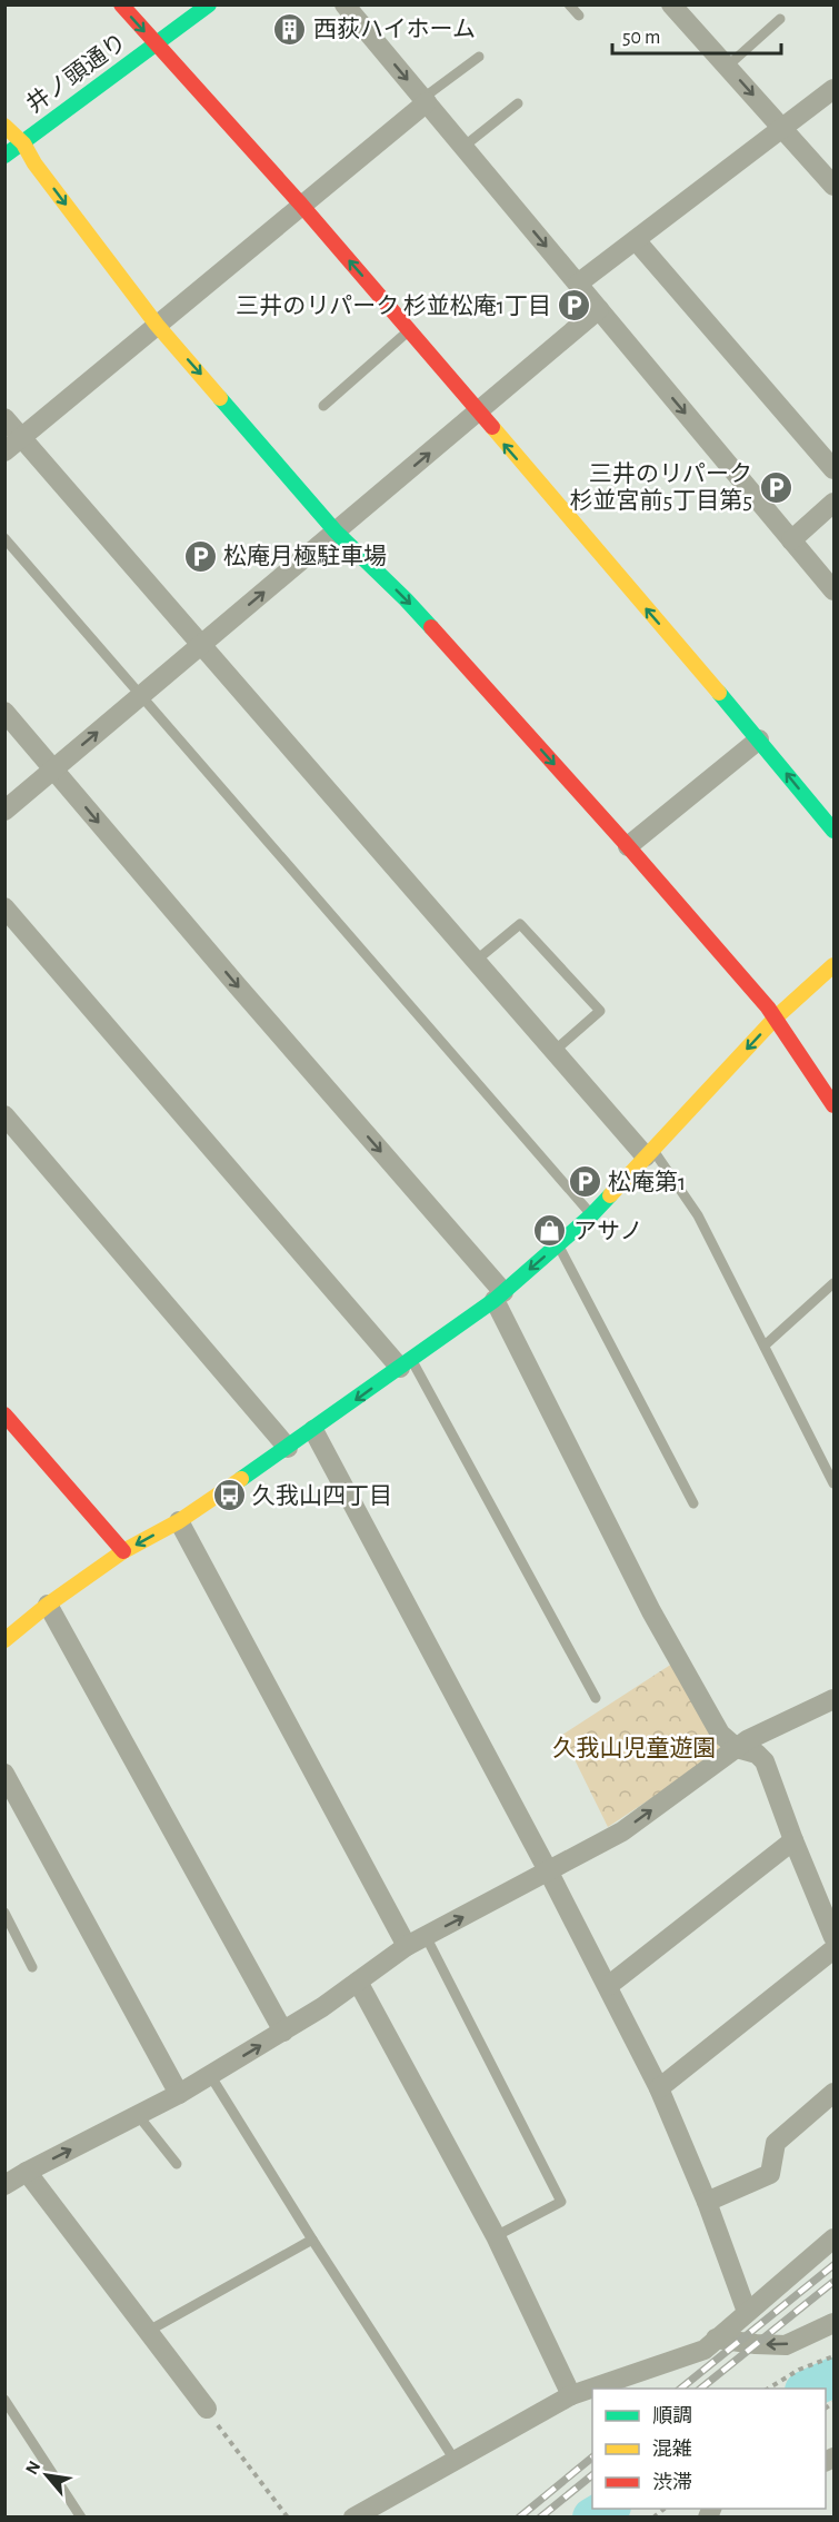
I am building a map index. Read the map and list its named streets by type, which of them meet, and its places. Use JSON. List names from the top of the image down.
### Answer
{
  "streets": {
    "street": ["井ノ頭通り"]
  },
  "parks": ["久我山児童遊園"],
  "places": {
    "building": ["西荻ハイホーム"],
    "parking": [
      "三井のリパーク 杉並松庵1丁目",
      "三井のリパーク 杉並宮前5丁目第5",
      "松庵月極駐車場",
      "松庵第1"
    ],
    "shop": ["アサノ"],
    "bus stop": ["久我山四丁目"]
  },
  "legend": ["順調", "混雑", "渋滞"],
  "scale_bar": "50 m",
  "north": "top left"
}
